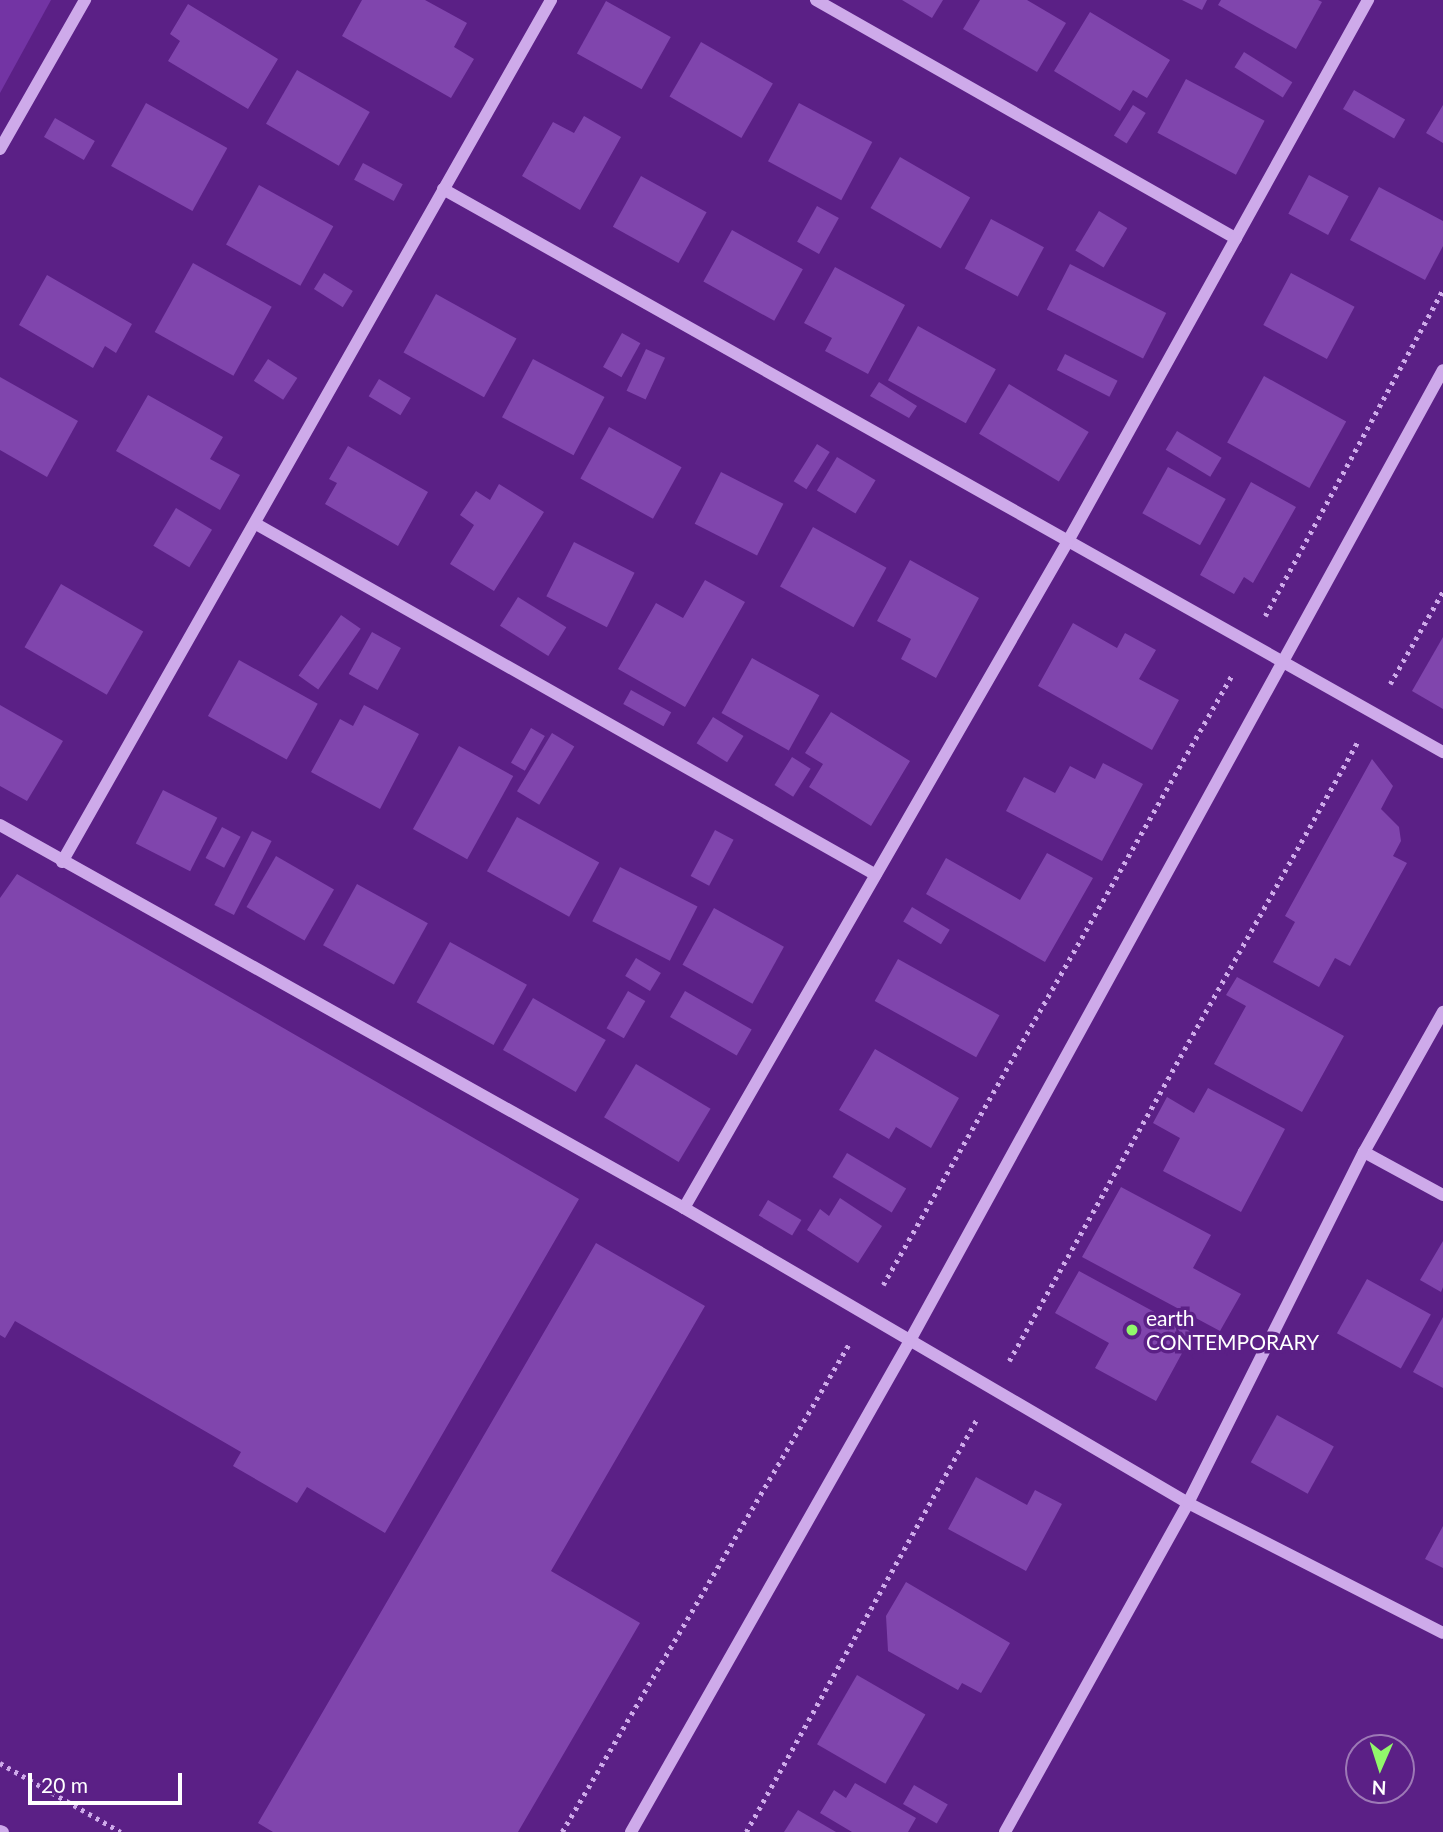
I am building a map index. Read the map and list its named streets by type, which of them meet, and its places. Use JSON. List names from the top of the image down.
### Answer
{
  "places": ["earth CONTEMPORARY"],
  "scale_bar": "20 m",
  "north": "bottom"
}
